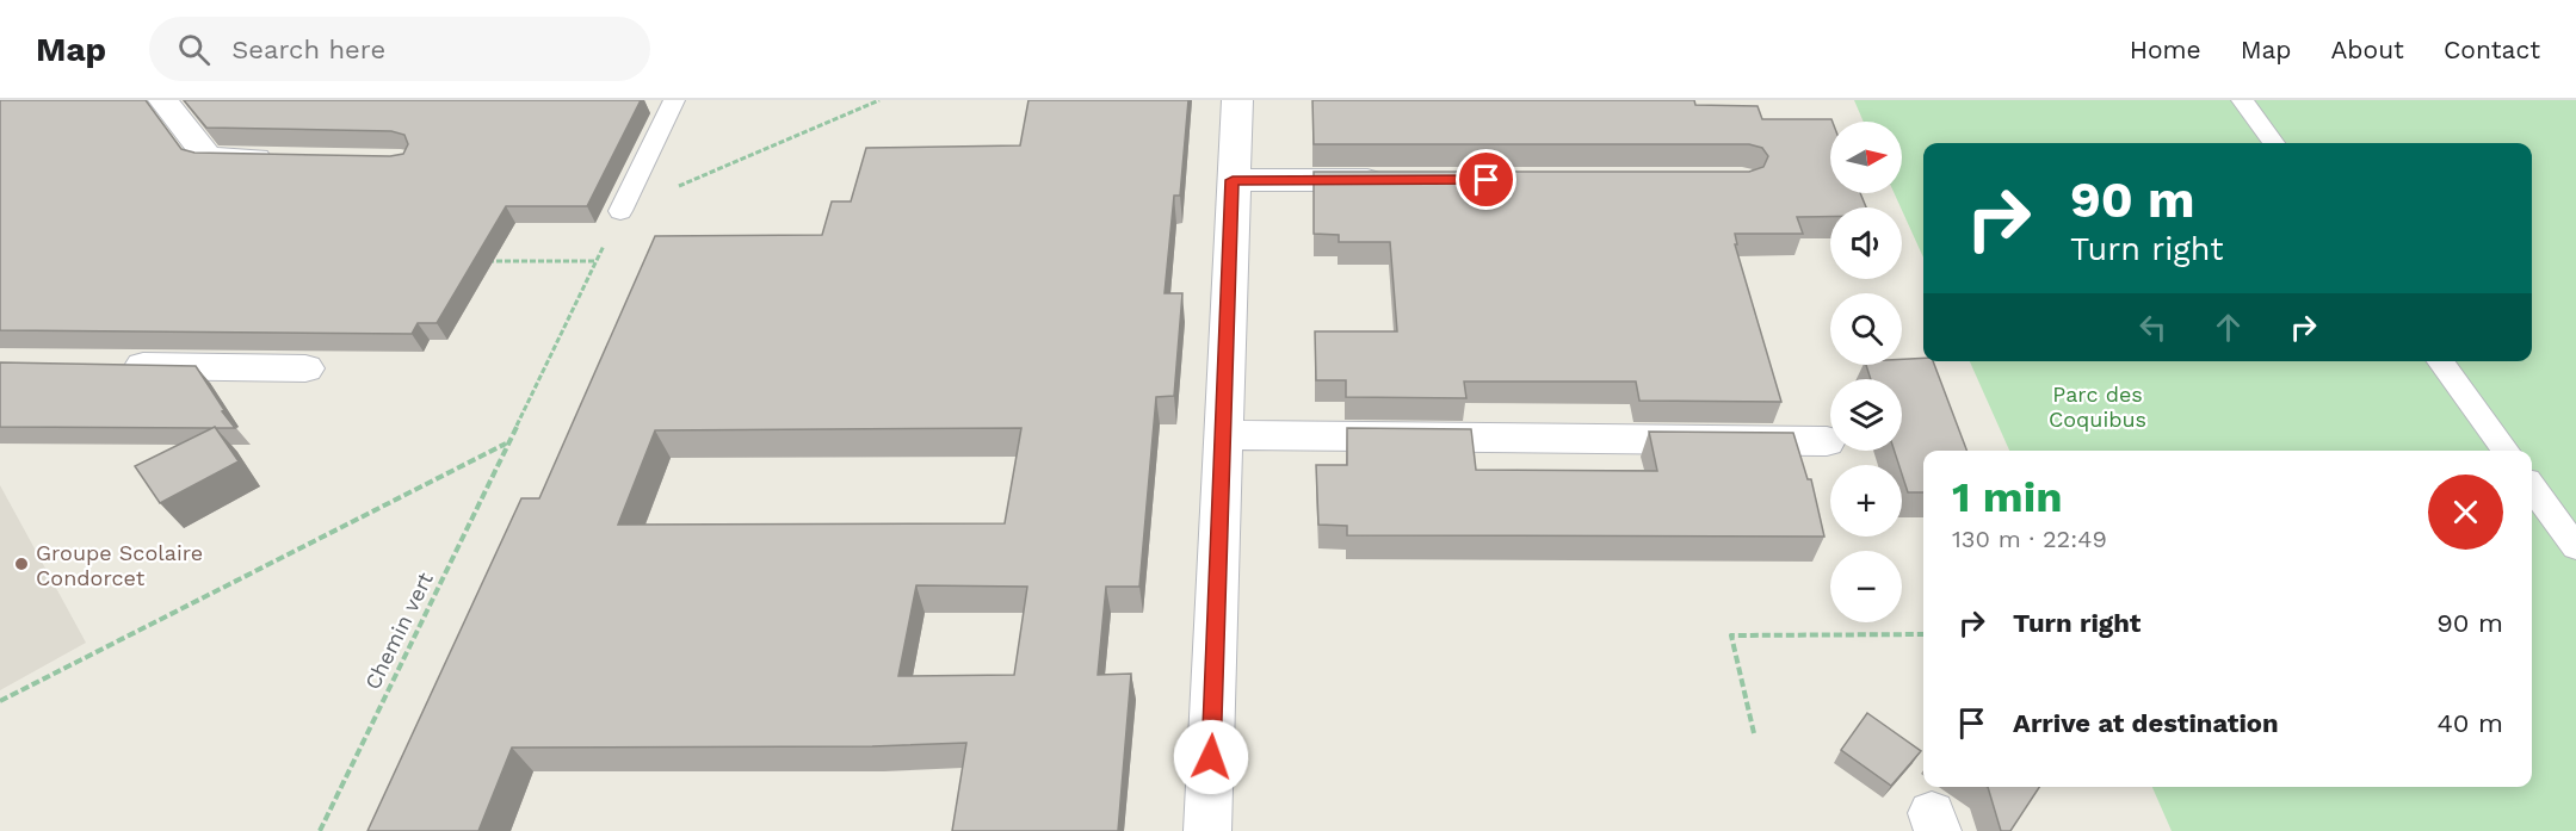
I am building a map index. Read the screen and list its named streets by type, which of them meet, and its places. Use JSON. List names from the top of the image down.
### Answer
{
  "streets": {
    "path": ["Chemin vert"]
  },
  "parks": ["Parc des Coquibus"],
  "places": ["Groupe Scolaire Condorcet"],
  "north": "right",
  "page": {
    "header": "Map",
    "search": "Search here",
    "nav": [
      "Home",
      "Map",
      "About",
      "Contact"
    ],
    "map_buttons": ["+", "−"],
    "turn": ["90 m", "Turn right"],
    "heading": ["1 min", "130 m · 22:49"],
    "list": [
      {
        "name": "Turn right",
        "value": "90 m"
      },
      {
        "name": "Arrive at destination",
        "value": "40 m"
      }
    ]
  }
}
